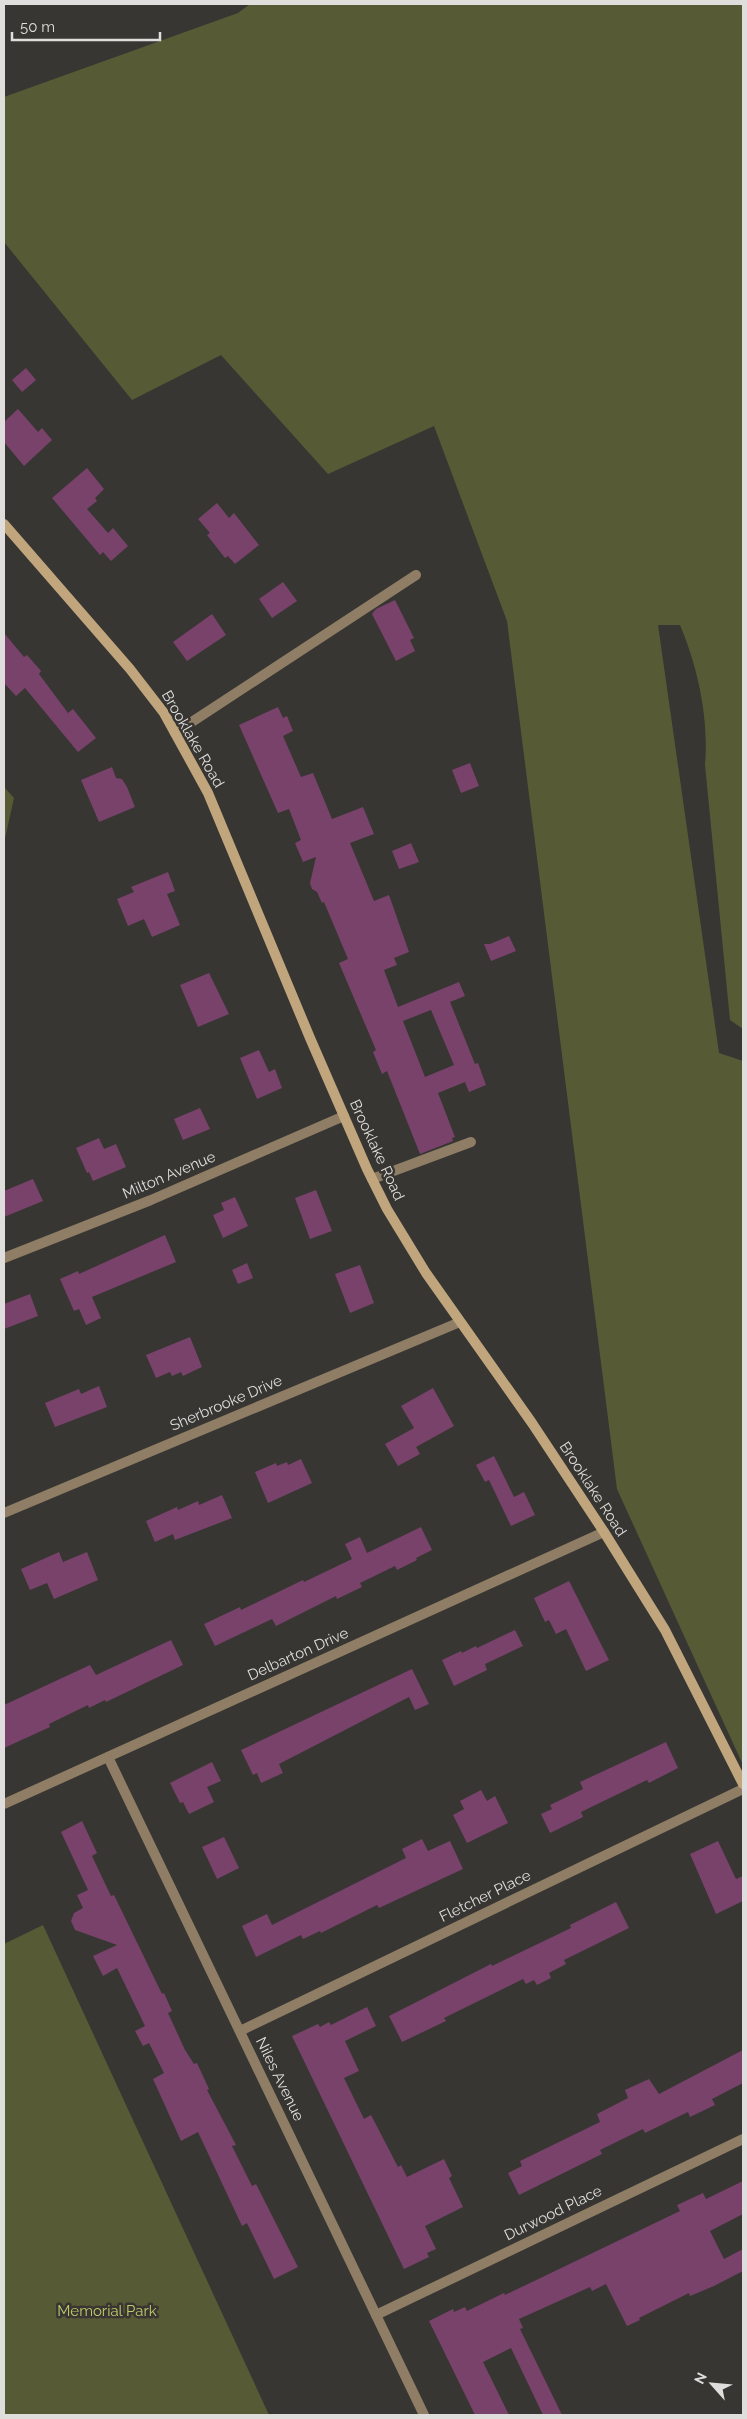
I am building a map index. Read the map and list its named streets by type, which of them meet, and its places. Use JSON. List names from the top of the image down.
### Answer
{
  "streets": {
    "street": [
      "Brooklake Road",
      "Milton Avenue",
      "Sherbrooke Drive",
      "Delbarton Drive",
      "Fletcher Place",
      "Niles Avenue",
      "Durwood Place"
    ]
  },
  "crossings": [
    ["Brooklake Road", "Milton Avenue"],
    ["Brooklake Road", "Sherbrooke Drive"],
    ["Brooklake Road", "Delbarton Drive"],
    ["Delbarton Drive", "Niles Avenue"],
    ["Fletcher Place", "Niles Avenue"],
    ["Niles Avenue", "Durwood Place"]
  ],
  "parks": ["Memorial Park"],
  "scale_bar": "50 m",
  "north": "top left"
}
